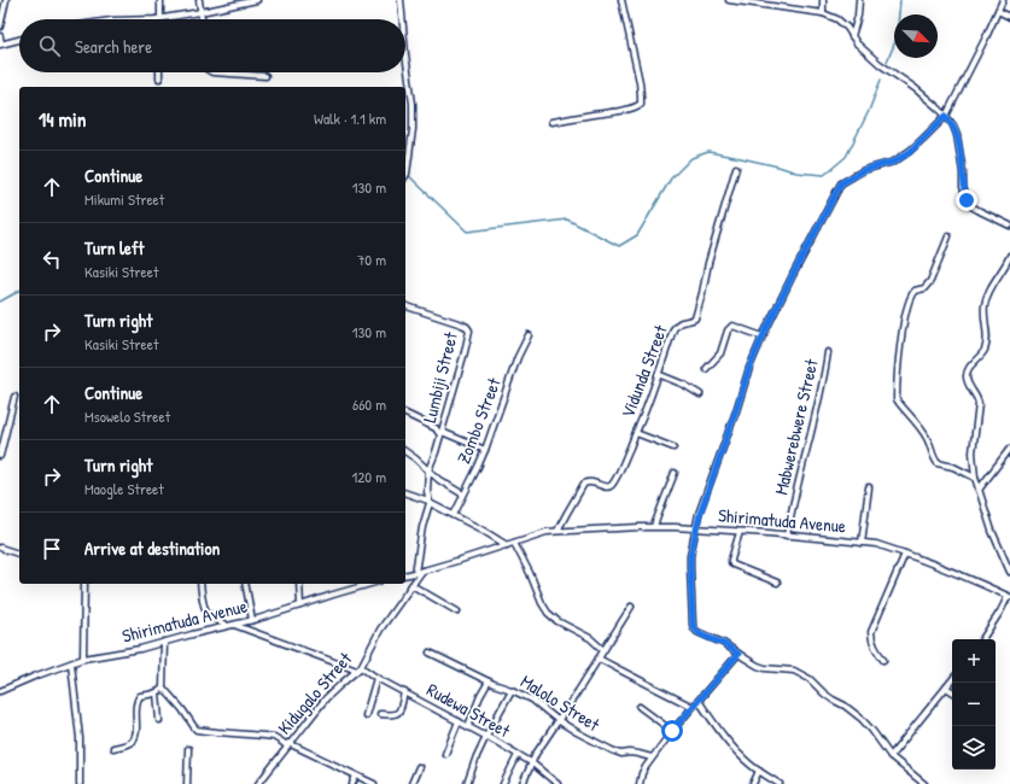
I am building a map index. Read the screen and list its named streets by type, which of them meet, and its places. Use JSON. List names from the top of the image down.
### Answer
{
  "streets": {
    "street": [
      "Vidunda Street",
      "Lumbiji Street",
      "Zombo Street",
      "Mabwerebwere Street",
      "Shirimatuda Avenue",
      "Kidugalo Street",
      "Malolo Street",
      "Rudewa Street"
    ]
  },
  "crossings": [
    ["Vidunda Street", "Shirimatuda Avenue"],
    ["Mabwerebwere Street", "Shirimatuda Avenue"],
    ["Shirimatuda Avenue", "Kidugalo Street"],
    ["Shirimatuda Avenue", "Rudewa Street"],
    ["Kidugalo Street", "Rudewa Street"]
  ],
  "north": "bottom right",
  "page": {
    "search": "Search here",
    "heading": ["14 min", "Walk · 1.1 km"],
    "list": [
      ["Continue", "Mikumi Street", "130 m"],
      ["Turn left", "Kasiki Street", "70 m"],
      ["Turn right", "Kasiki Street", "130 m"],
      ["Continue", "Msowelo Street", "660 m"],
      ["Turn right", "Maogle Street", "120 m"],
      "Arrive at destination"
    ],
    "map_buttons": ["+", "−"]
  }
}
